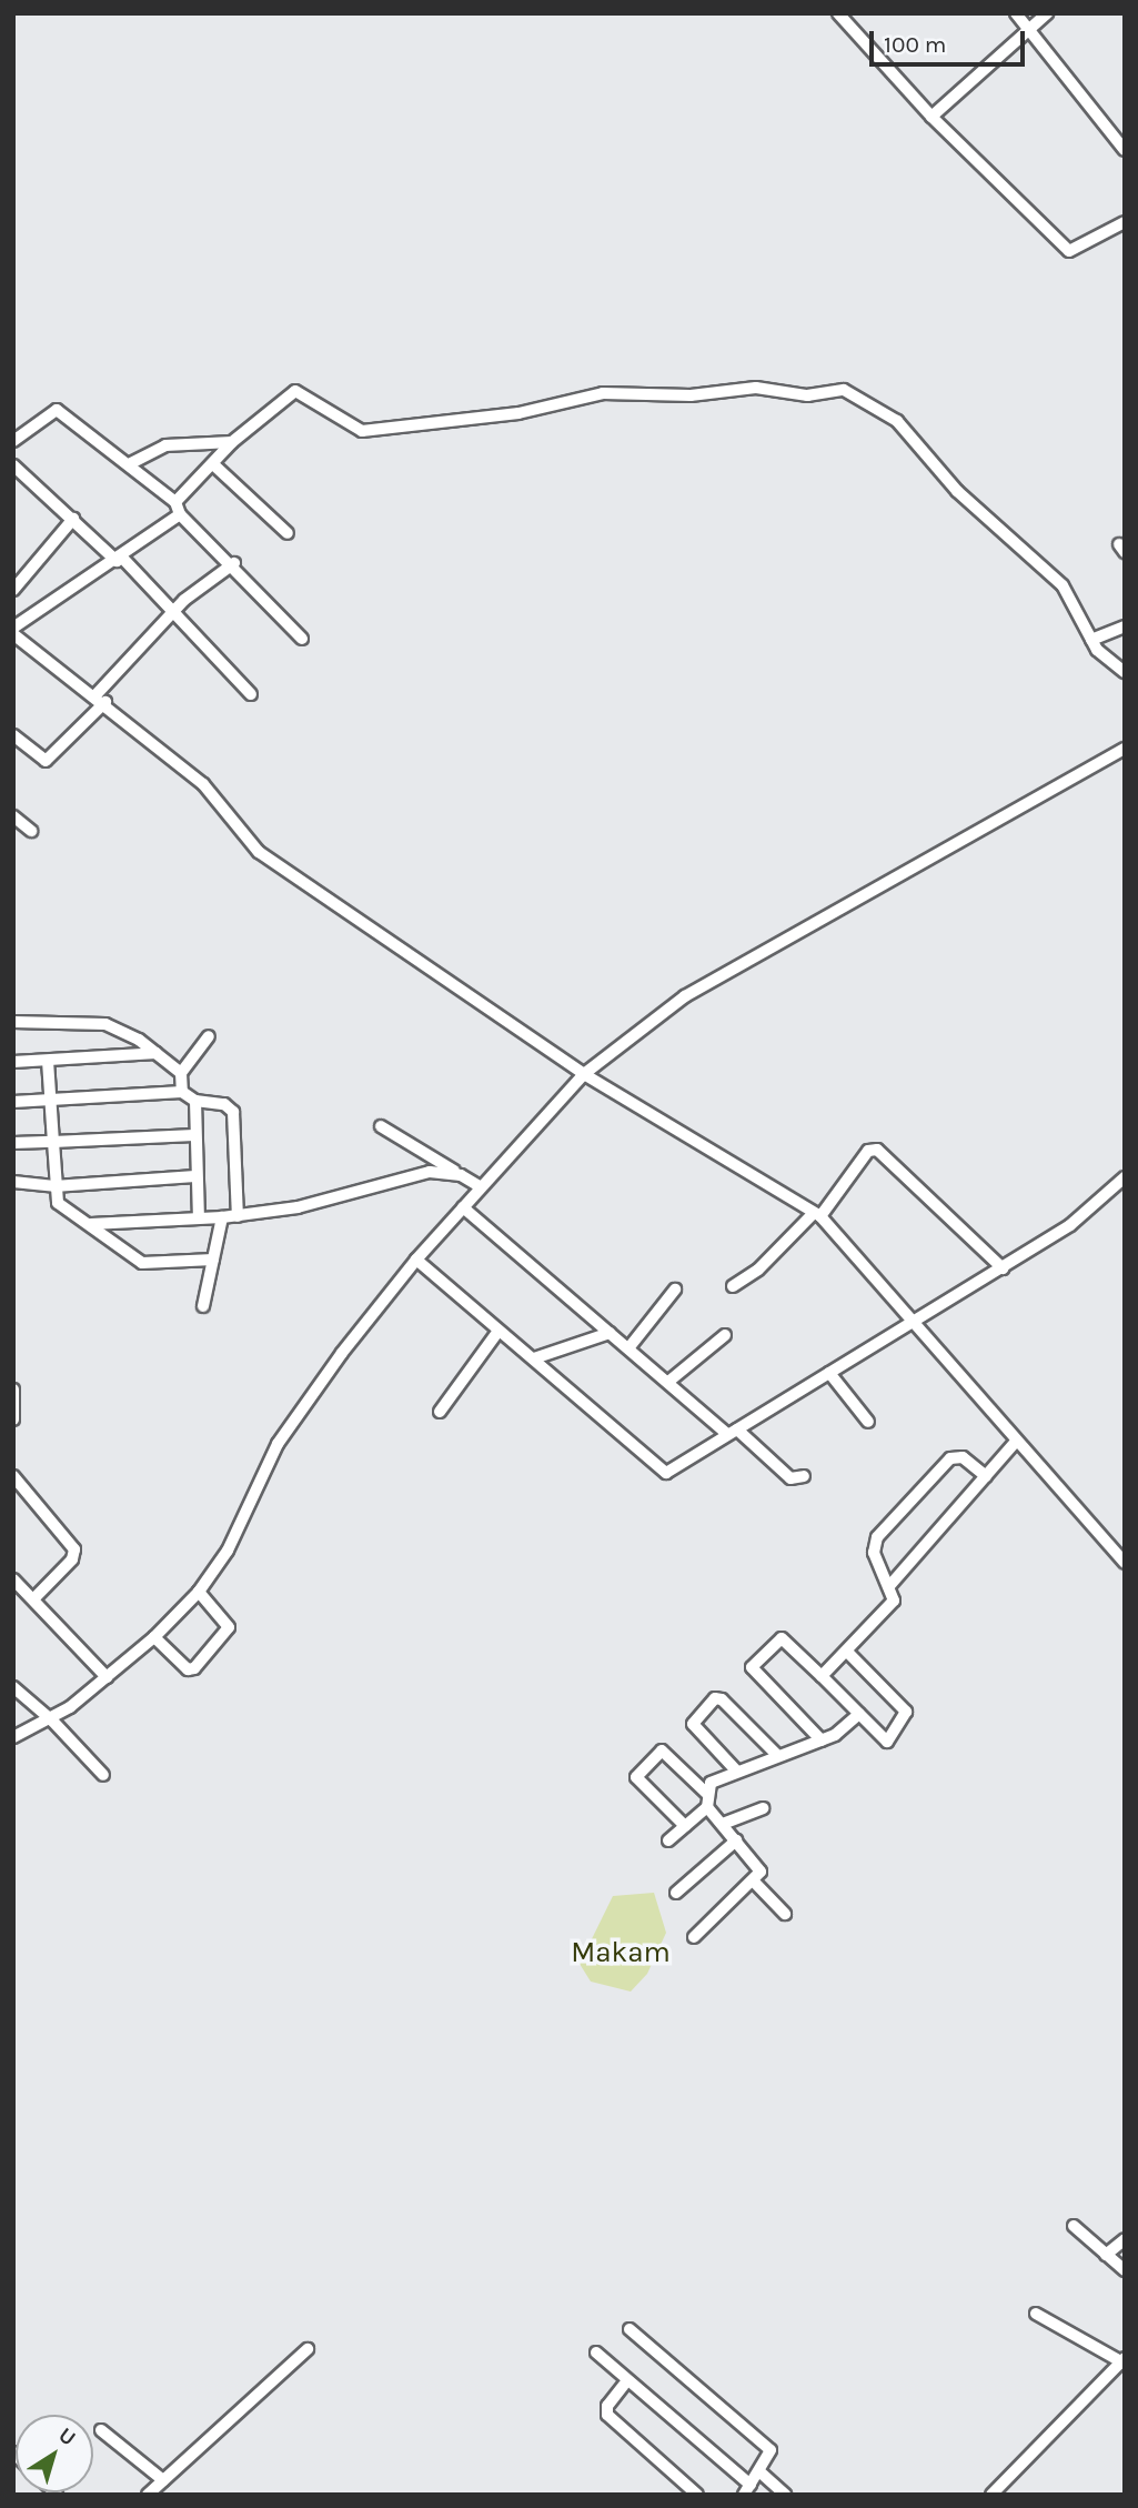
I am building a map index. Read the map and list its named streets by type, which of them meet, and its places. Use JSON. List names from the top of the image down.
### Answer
{
  "parks": ["Makam"],
  "scale_bar": "100 m",
  "north": "top right"
}
